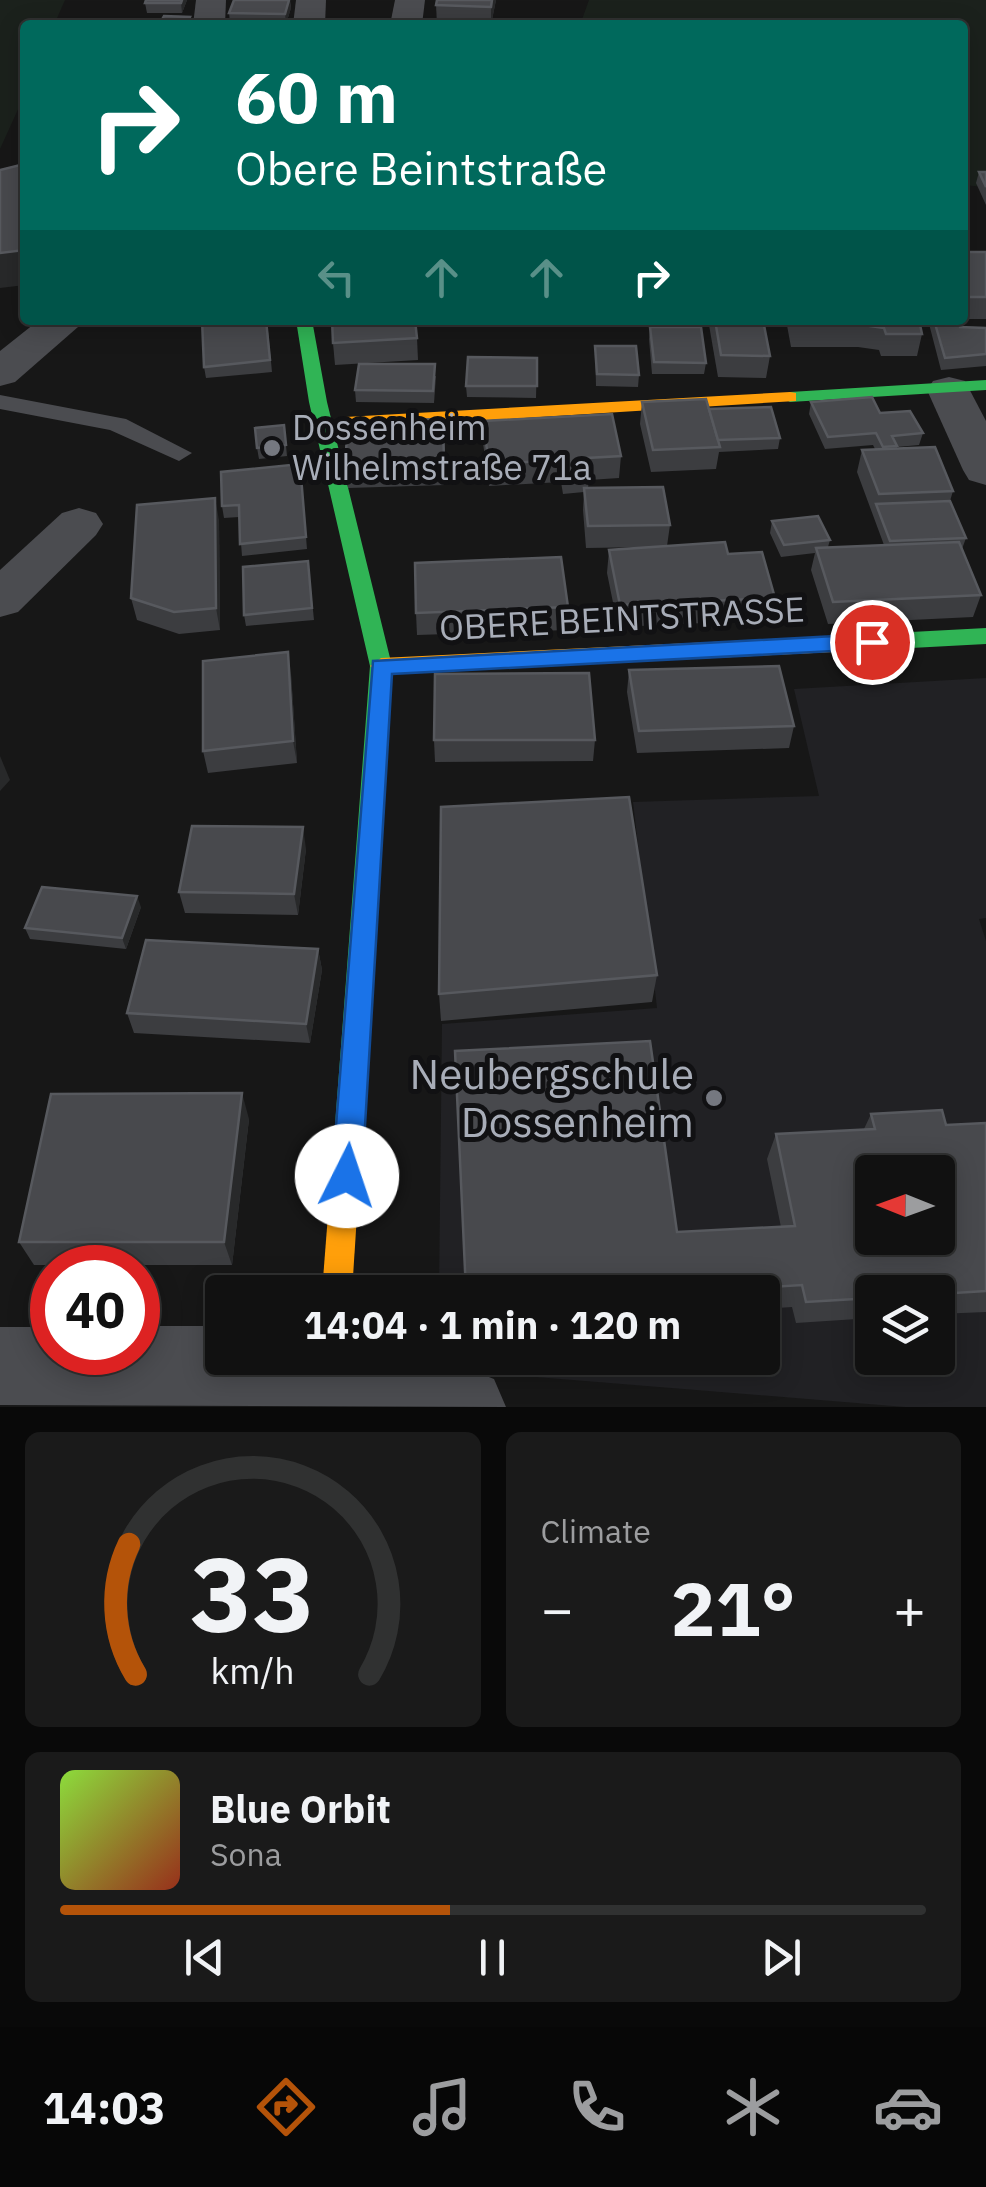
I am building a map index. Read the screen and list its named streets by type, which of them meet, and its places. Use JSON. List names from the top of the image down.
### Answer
{
  "streets": {
    "street": ["OBERE BEINTSTRASSE"]
  },
  "places": ["Dossenheim Wilhelmstraße 71a", "Neubergschule Dossenheim"],
  "north": "left",
  "page": {
    "turn": ["60 m", "Obere Beintstraße"],
    "limit": "40",
    "trip": "14:04 · 1 min · 120 m",
    "tile": "Climate",
    "heat": ["−", "21°", "+"],
    "song": ["Blue Orbit", "Sona"],
    "tabs": "14:03",
    "gauge": ["33", "km/h"]
  }
}
